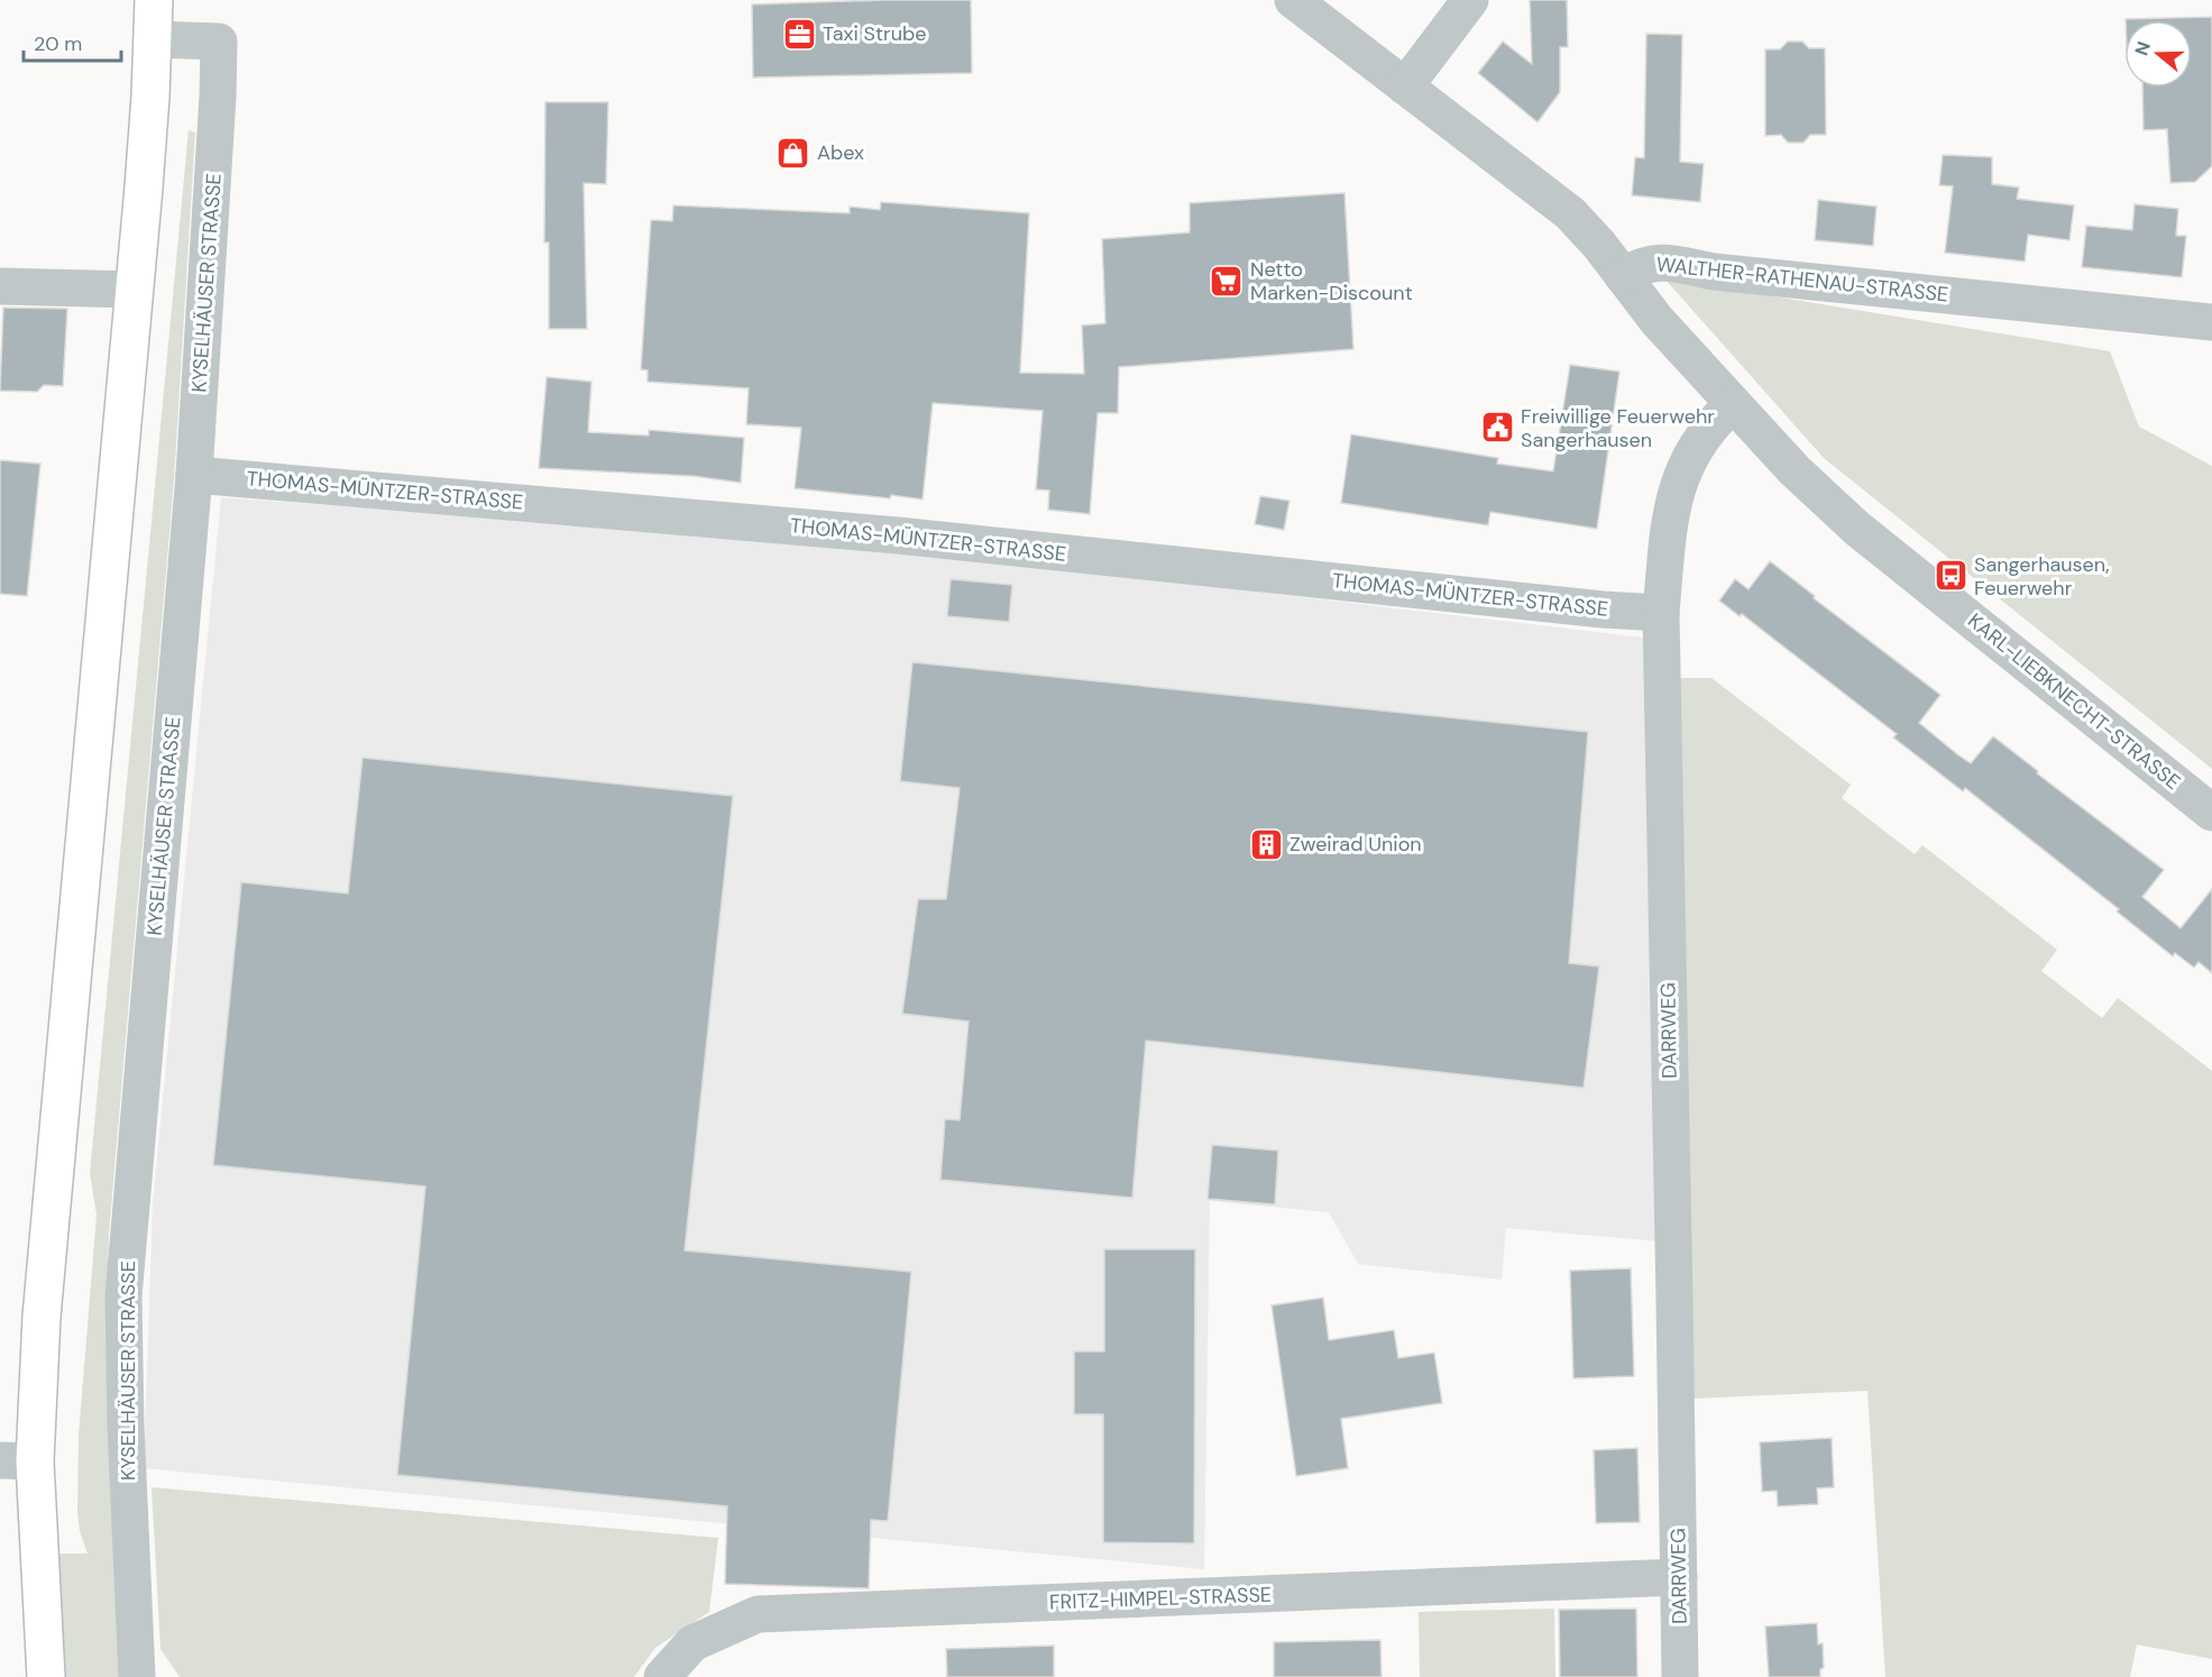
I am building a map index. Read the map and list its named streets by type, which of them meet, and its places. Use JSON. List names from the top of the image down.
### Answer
{
  "streets": {
    "street": [
      "WALTHER-RATHENAU-STRASSE",
      "KYSELHÄUSER STRASSE",
      "THOMAS-MÜNTZER-STRASSE",
      "KARL-LIEBKNECHT-STRASSE",
      "DARRWEG",
      "FRITZ-HIMPEL-STRASSE"
    ]
  },
  "crossings": [
    ["WALTHER-RATHENAU-STRASSE", "KARL-LIEBKNECHT-STRASSE"],
    ["KYSELHÄUSER STRASSE", "THOMAS-MÜNTZER-STRASSE"],
    ["THOMAS-MÜNTZER-STRASSE", "DARRWEG"],
    ["KARL-LIEBKNECHT-STRASSE", "DARRWEG"],
    ["DARRWEG", "FRITZ-HIMPEL-STRASSE"]
  ],
  "places": {
    "office": ["Taxi Strube"],
    "shop": ["Abex"],
    "supermarket": ["Netto Marken-Discount"],
    "public building": ["Freiwillige Feuerwehr Sangerhausen"],
    "bus stop": ["Sangerhausen, Feuerwehr"],
    "building": ["Zweirad Union"]
  },
  "scale_bar": "20 m",
  "north": "left"
}
